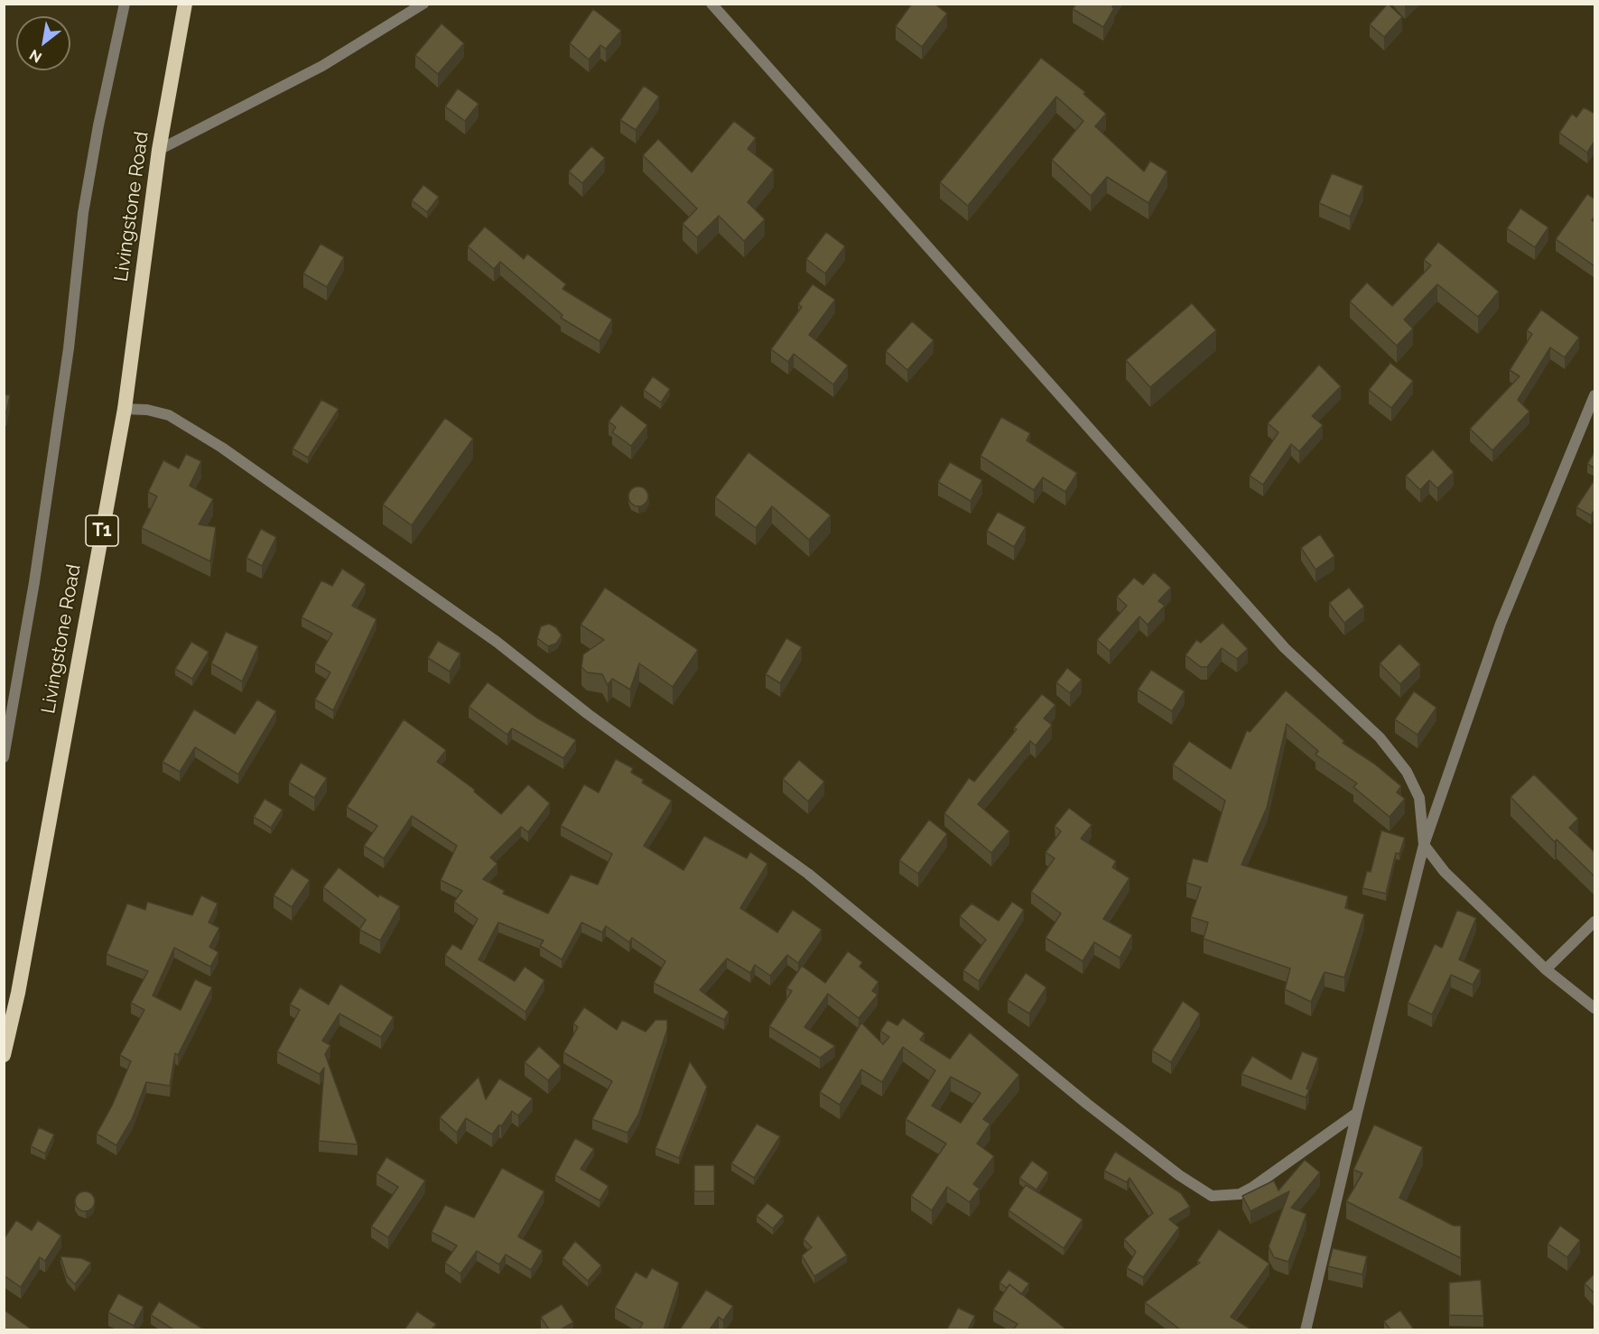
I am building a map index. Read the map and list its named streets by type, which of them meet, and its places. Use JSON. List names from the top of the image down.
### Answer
{
  "streets": {
    "highway": ["Livingstone Road", "T1"]
  },
  "north": "bottom left"
}
